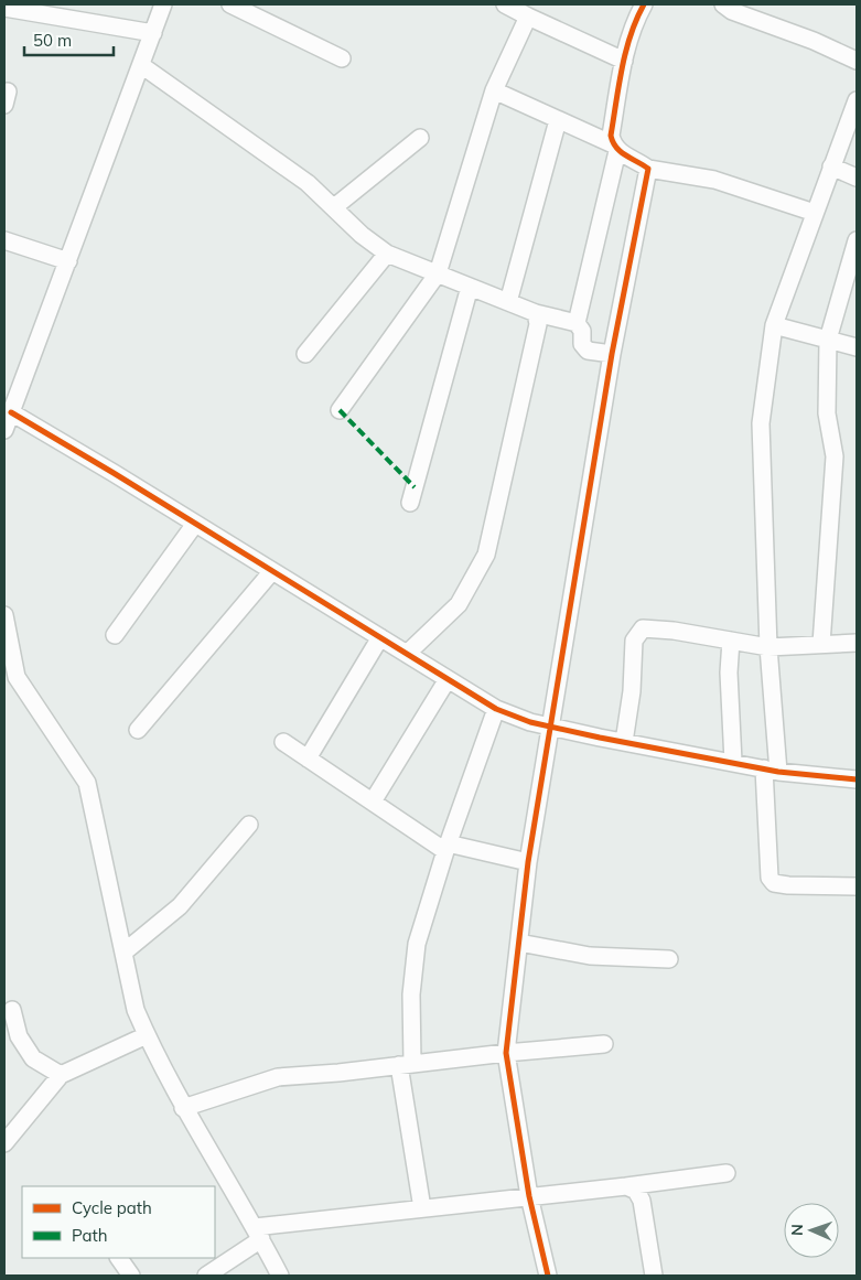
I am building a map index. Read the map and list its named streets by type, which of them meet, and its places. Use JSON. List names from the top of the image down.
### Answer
{
  "legend": ["Cycle path", "Path"],
  "scale_bar": "50 m",
  "north": "left"
}
